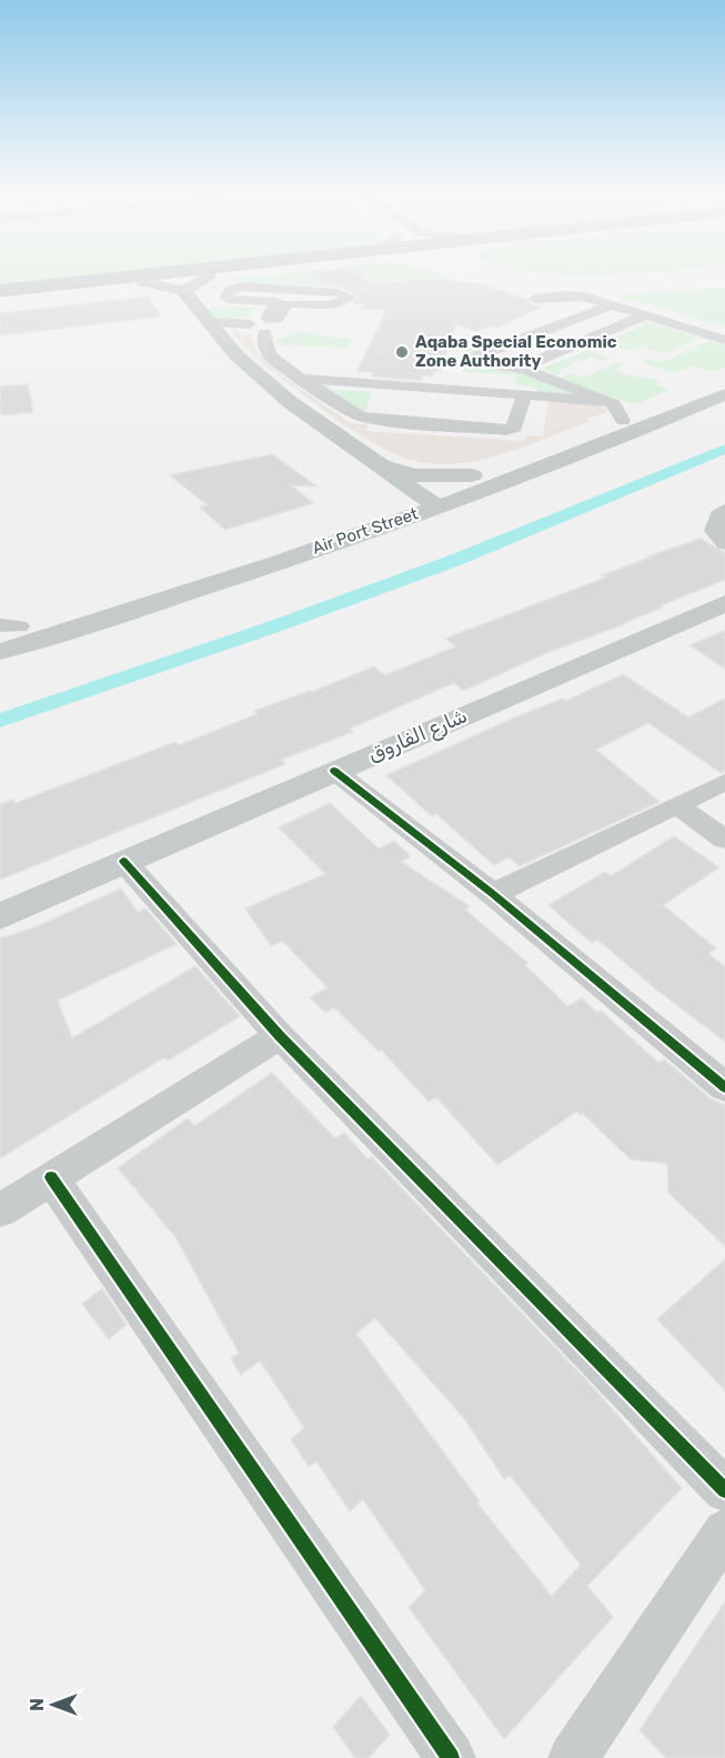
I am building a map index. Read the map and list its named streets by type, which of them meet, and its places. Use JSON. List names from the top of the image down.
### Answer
{
  "streets": {
    "main road": ["Air Port Street", "شارع الفاروق"]
  },
  "places": ["Aqaba Special Economic Zone Authority"],
  "north": "left"
}
